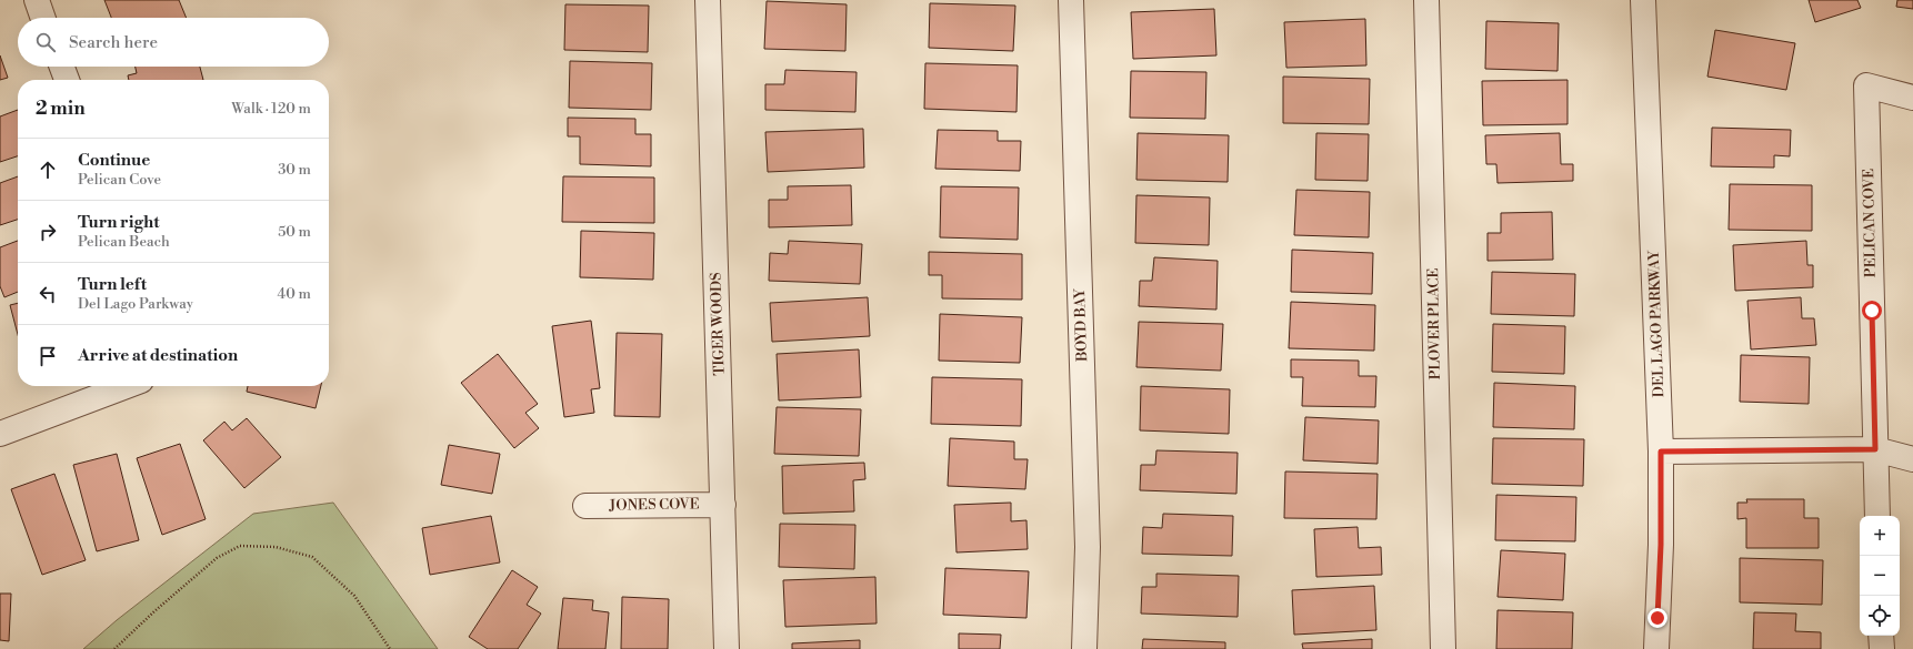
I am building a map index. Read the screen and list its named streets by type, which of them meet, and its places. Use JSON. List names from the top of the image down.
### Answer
{
  "streets": {
    "street": [
      "PELICAN COVE",
      "TIGER WOODS",
      "PLOVER PLACE",
      "DEL LAGO PARKWAY",
      "BOYD BAY",
      "JONES COVE"
    ]
  },
  "crossings": [
    ["TIGER WOODS", "JONES COVE"]
  ],
  "page": {
    "search": "Search here",
    "heading": ["2 min", "Walk · 120 m"],
    "list": [
      ["Continue", "Pelican Cove", "30 m"],
      ["Turn right", "Pelican Beach", "50 m"],
      ["Turn left", "Del Lago Parkway", "40 m"],
      "Arrive at destination"
    ],
    "map_buttons": ["+", "−"]
  }
}
